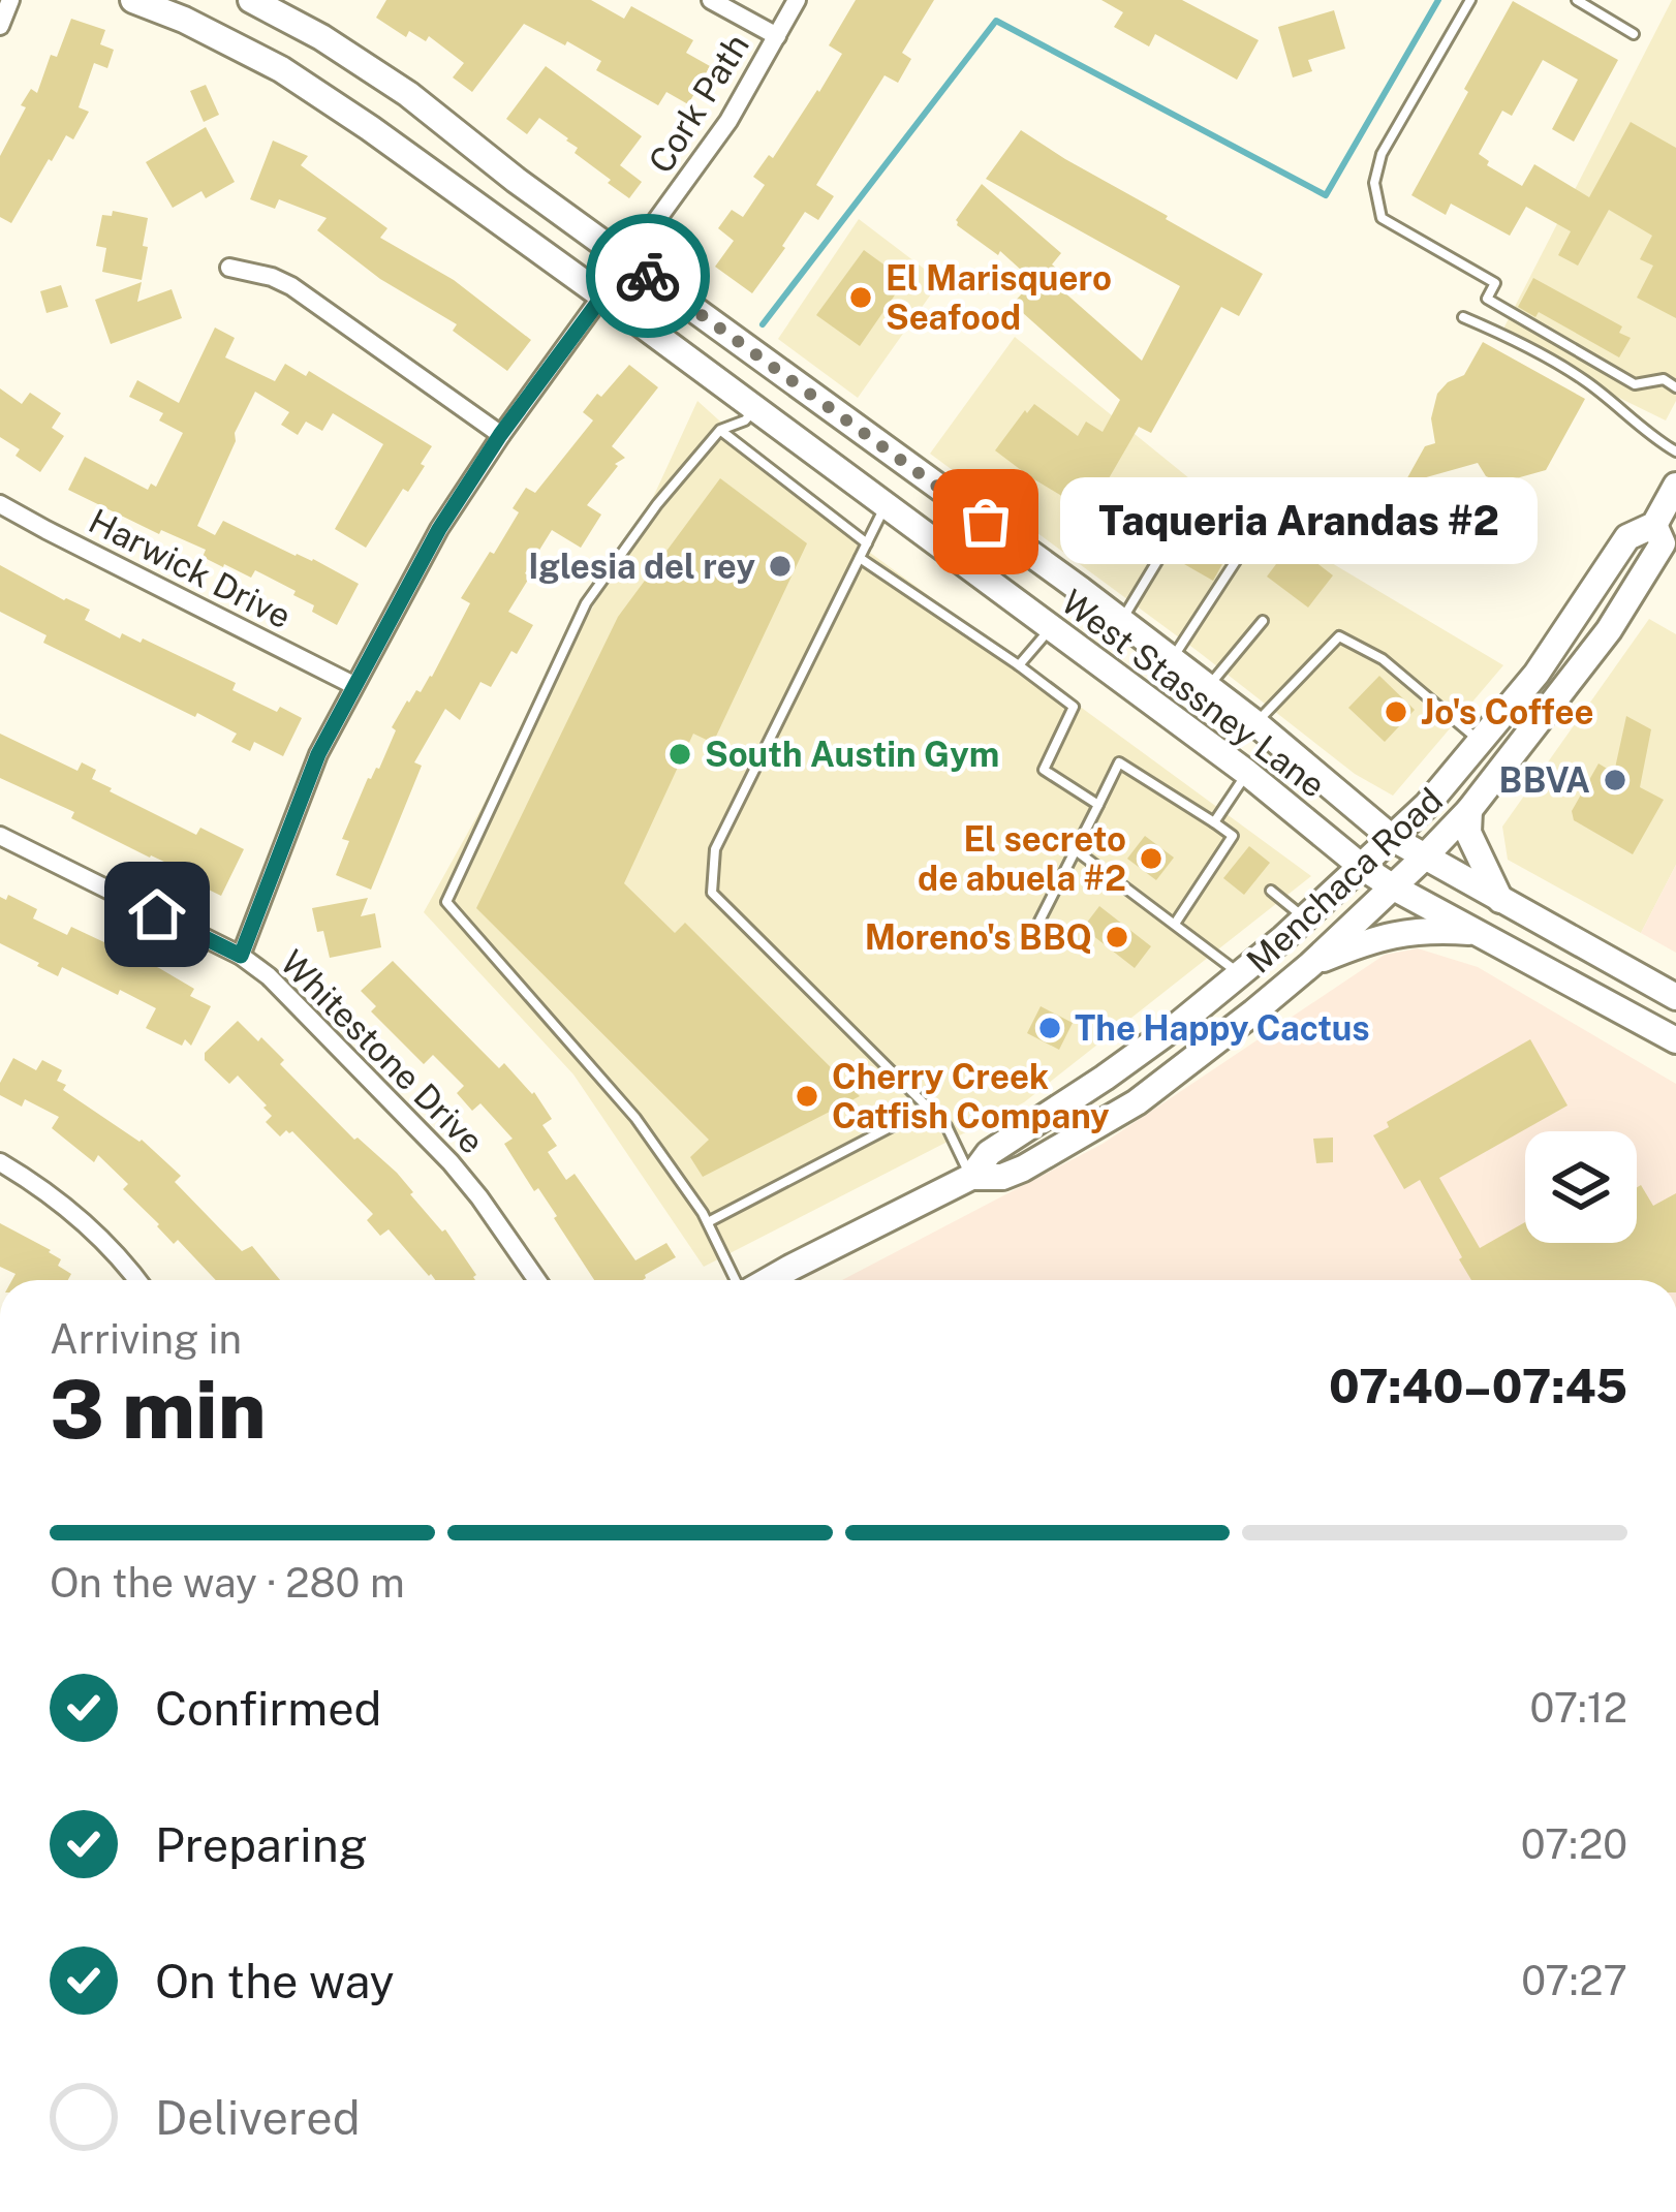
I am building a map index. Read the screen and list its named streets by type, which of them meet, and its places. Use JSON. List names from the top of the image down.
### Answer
{
  "streets": {
    "main road": ["West Stassney Lane", "Menchaca Road"],
    "street": ["Cork Path", "Harwick Drive", "Whitestone Drive"]
  },
  "crossings": [
    ["Cork Path", "Harwick Drive"],
    ["Cork Path", "West Stassney Lane"],
    ["Cork Path", "Whitestone Drive"],
    ["West Stassney Lane", "Menchaca Road"]
  ],
  "places": [
    "El Marisquero Seafood",
    "Taqueria Arandas #2",
    "Iglesia del rey",
    "Jo's Coffee",
    "South Austin Gym",
    "BBVA",
    "El secreto de abuela #2",
    "Moreno's BBQ",
    "The Happy Cactus",
    "Cherry Creek Catfish Company"
  ],
  "page": {
    "bubble": "Taqueria Arandas #2",
    "heading": ["3 min", "Arriving in", "07:40–07:45"],
    "bar": "On the way · 280 m",
    "list": [
      ["Confirmed", "07:12"],
      ["Preparing", "07:20"],
      ["On the way", "07:27"],
      "Delivered"
    ]
  }
}
